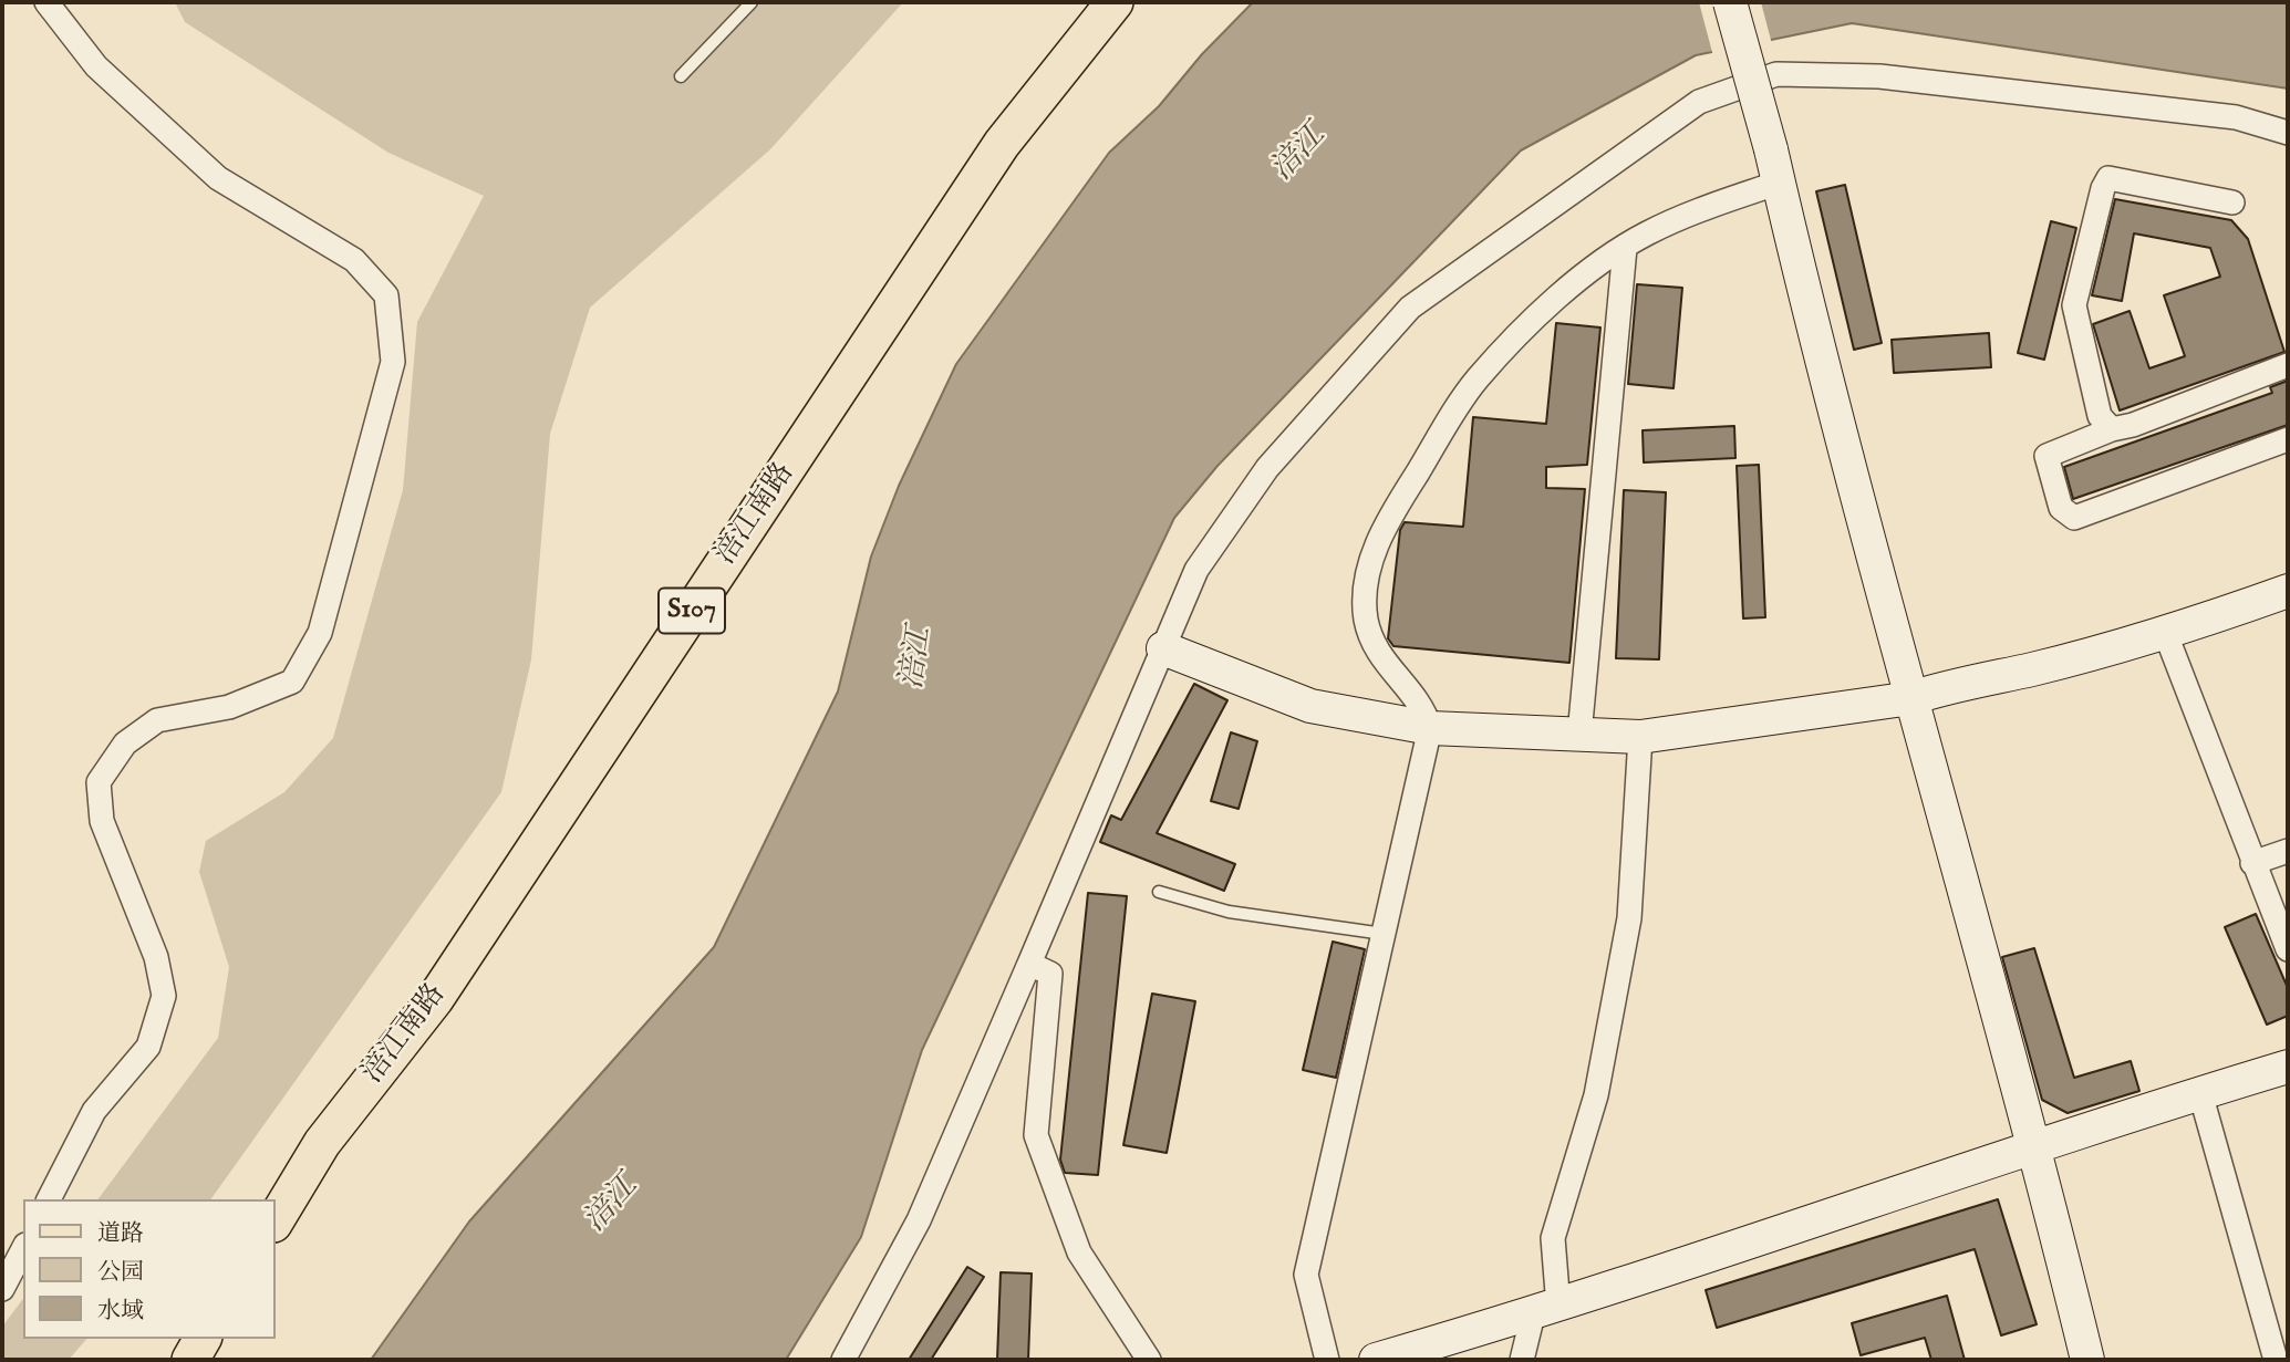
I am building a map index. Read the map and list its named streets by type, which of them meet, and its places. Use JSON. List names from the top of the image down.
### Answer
{
  "streets": {
    "main road": ["涪江南路", "S107"]
  },
  "water": ["涪江"],
  "legend": ["道路", "公园", "水域"]
}
